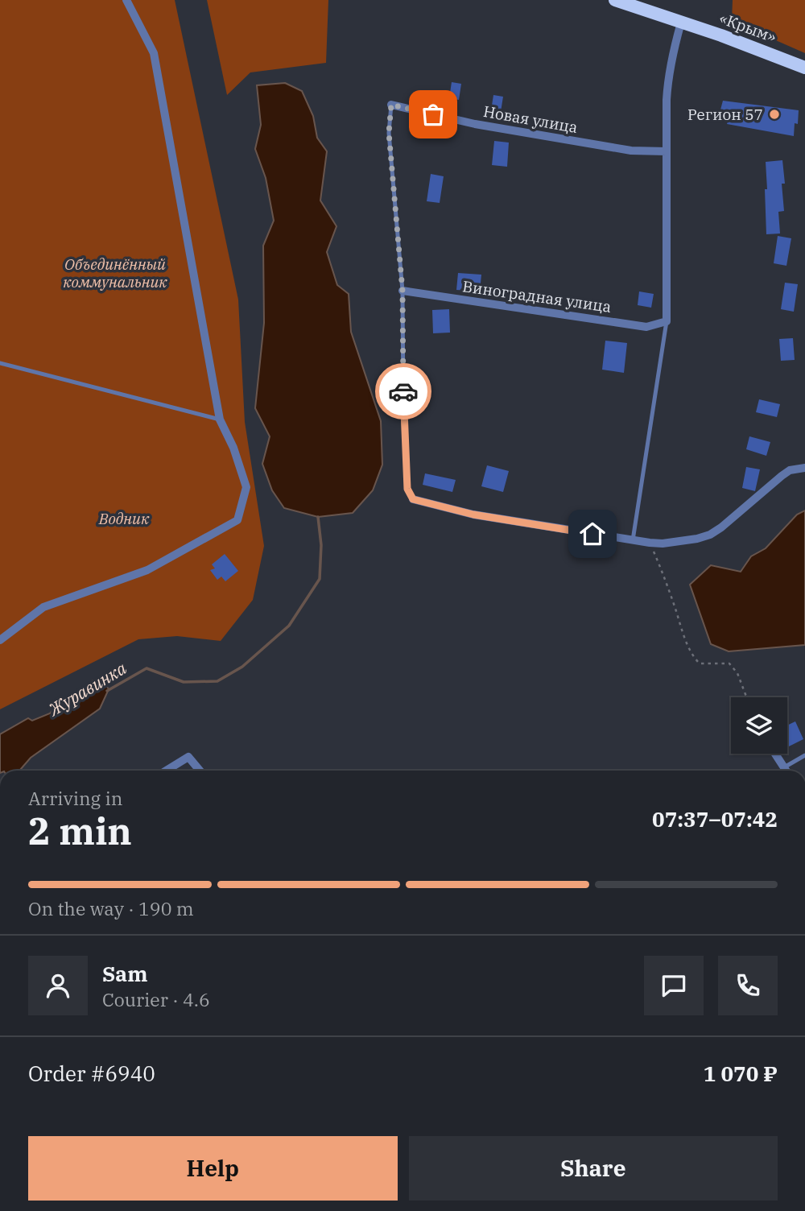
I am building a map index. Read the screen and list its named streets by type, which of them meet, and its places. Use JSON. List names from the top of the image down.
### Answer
{
  "streets": {
    "highway": ["«Крым»"],
    "street": ["Новая улица", "Виноградная улица"]
  },
  "water": ["Журавинка"],
  "parks": ["Объединённый коммунальник", "Водник"],
  "places": ["Регион 57"],
  "page": {
    "heading": ["2 min", "Arriving in", "07:37–07:42"],
    "panel": [
      "Sam",
      "Courier · 4.6",
      "Order #6940",
      "1 070 ₽"
    ],
    "bar": "On the way · 190 m",
    "buttons": ["Help", "Share"]
  }
}
